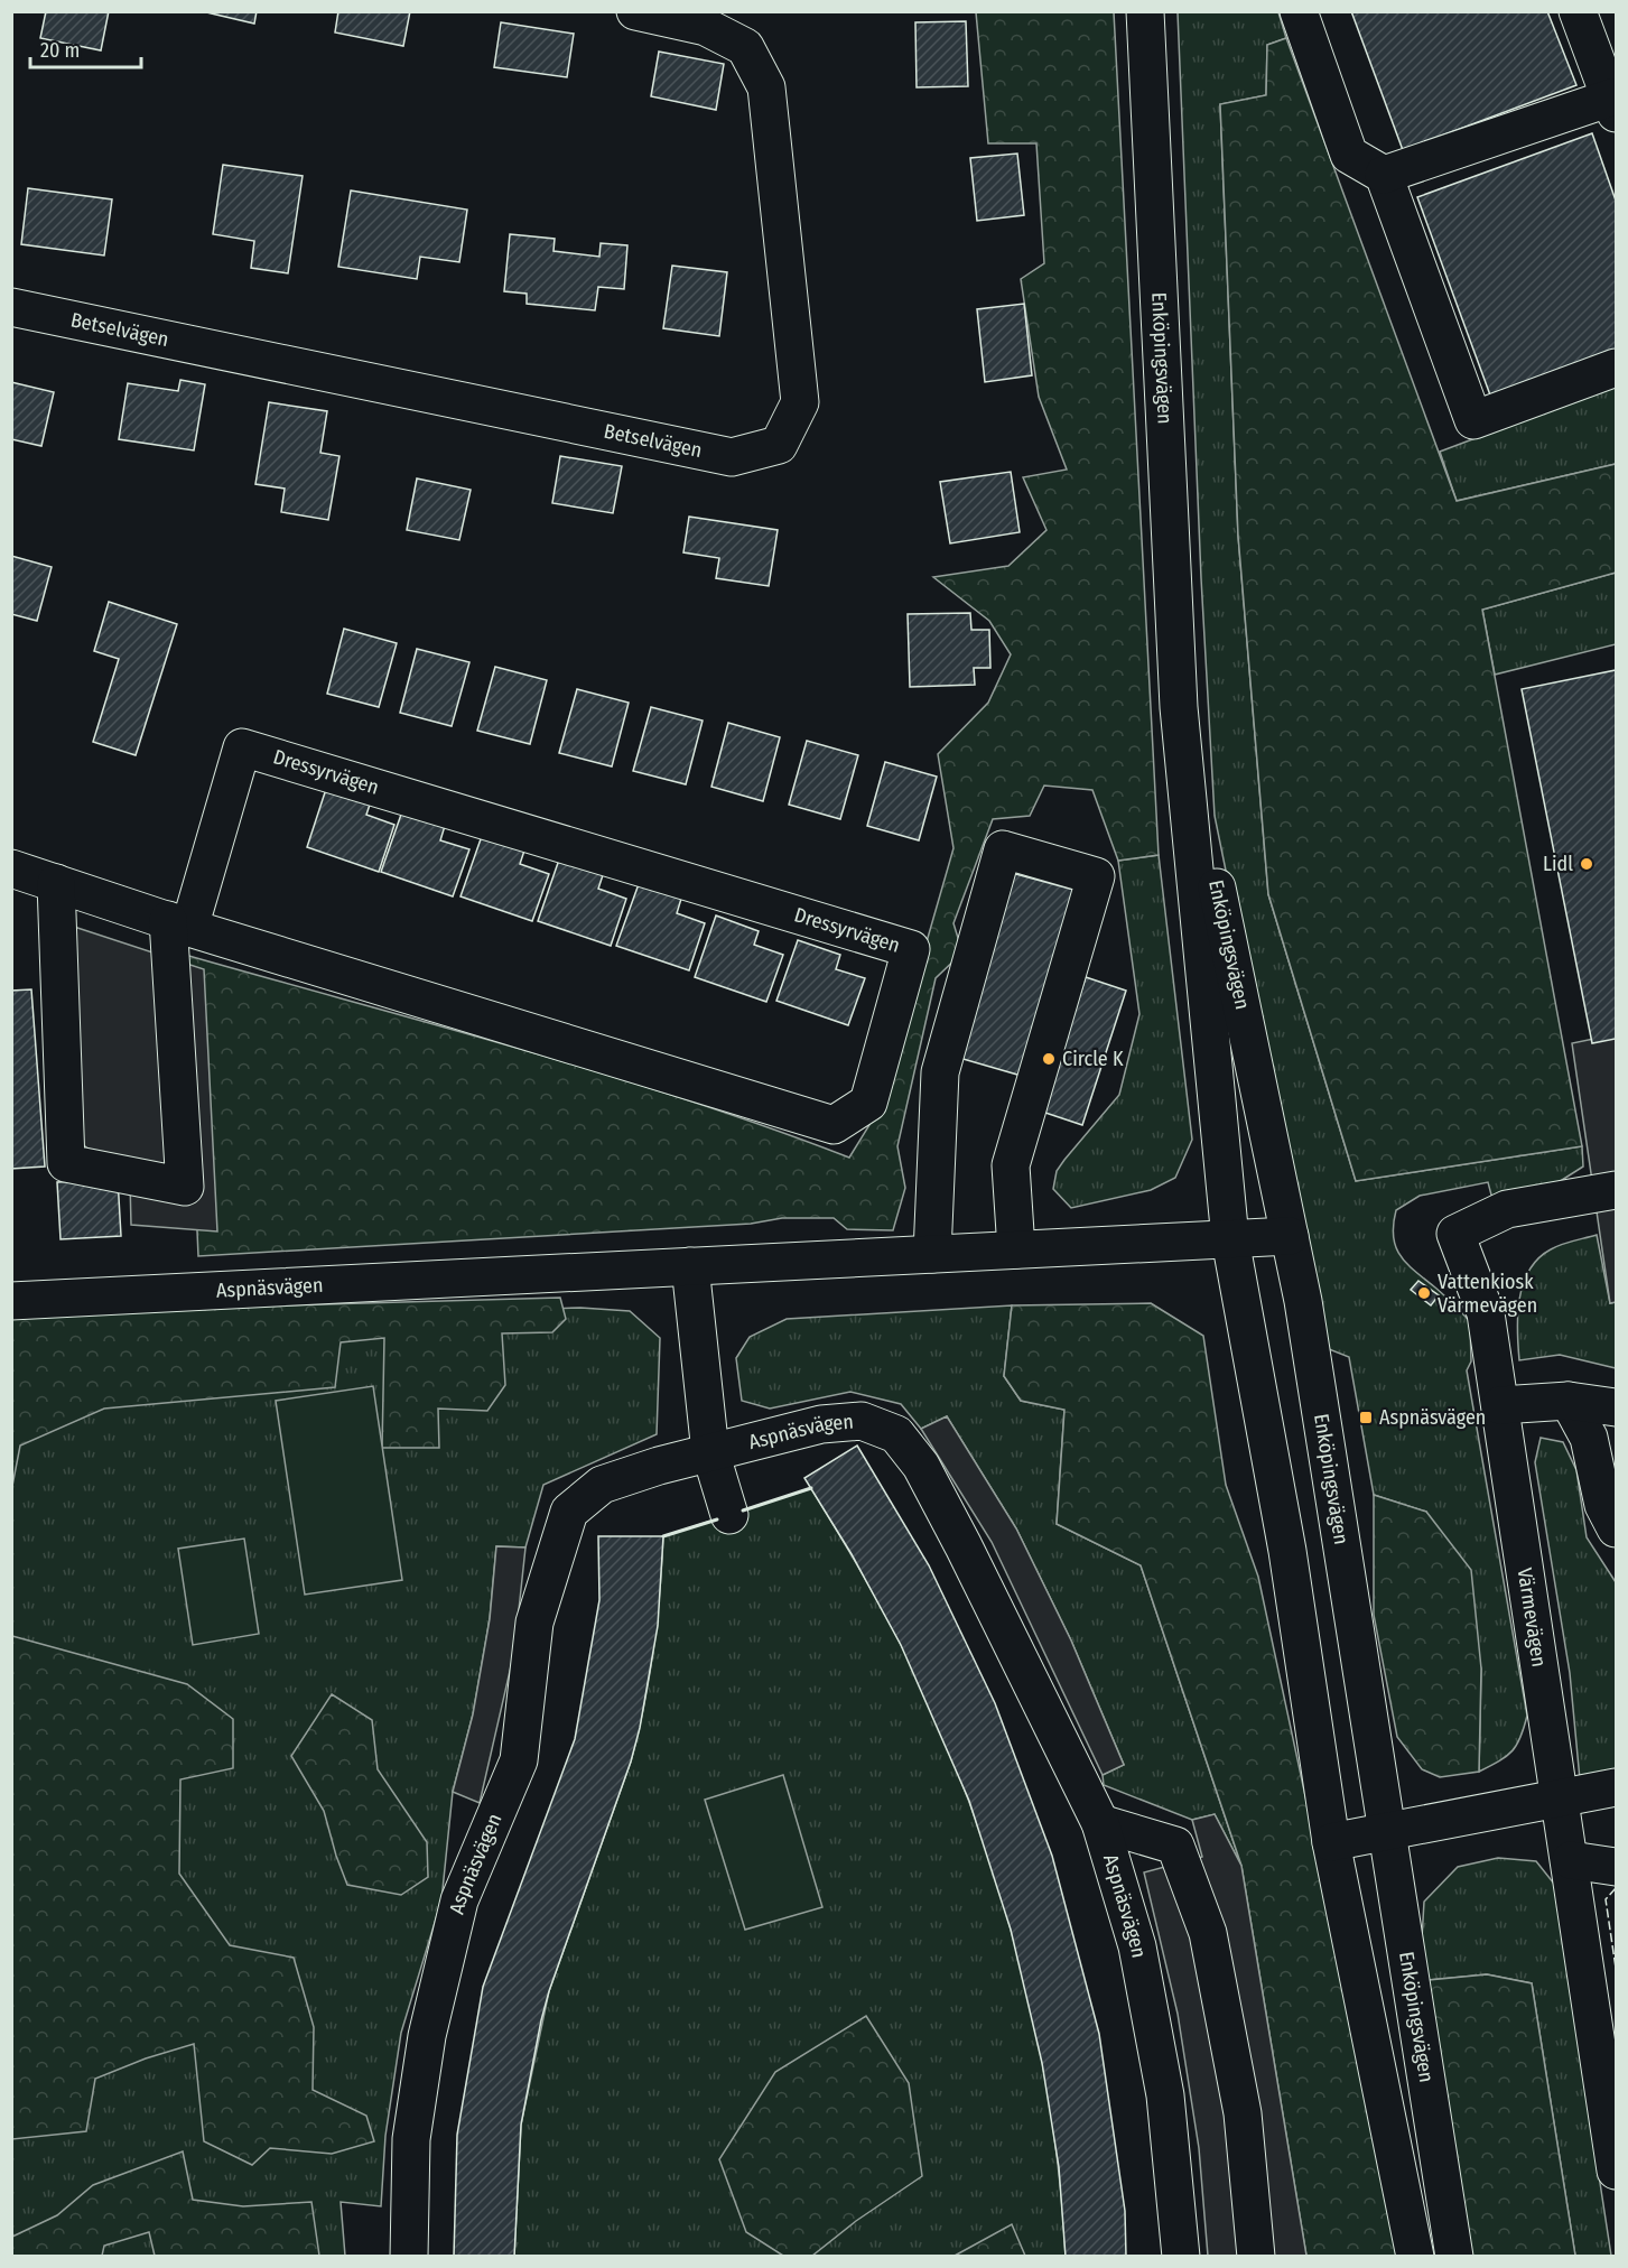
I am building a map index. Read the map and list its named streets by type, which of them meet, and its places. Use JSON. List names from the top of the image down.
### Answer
{
  "streets": {
    "street": [
      "Betselvägen",
      "Enköpingsvägen",
      "Dressyrvägen",
      "Aspnäsvägen",
      "Värmevägen"
    ]
  },
  "crossings": [
    ["Enköpingsvägen", "Aspnäsvägen"]
  ],
  "places": {
    "other": ["Lidl", "Circle K", "Vattenkiosk Värmevägen"],
    "transit": ["Aspnäsvägen"]
  },
  "scale_bar": "20 m"
}
